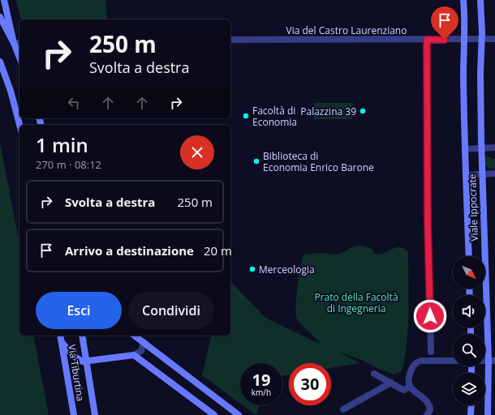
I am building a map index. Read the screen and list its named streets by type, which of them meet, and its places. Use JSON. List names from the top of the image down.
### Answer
{
  "streets": {
    "street": ["Via del Castro Laurenziano", "Viale Ippocrate", "Via Tiburtina"]
  },
  "crossings": [
    ["Via del Castro Laurenziano", "Viale Ippocrate"]
  ],
  "parks": ["Prato della Facoltà di Ingegneria"],
  "places": [
    "Palazzina 39",
    "Facoltà di Economia",
    "Biblioteca di Economia Enrico Barone",
    "Merceologia"
  ],
  "north": "bottom right",
  "page": {
    "turn": ["250 m", "Svolta a destra"],
    "heading": ["1 min", "270 m · 08:12"],
    "list": [
      {
        "name": "Svolta a destra",
        "value": "250 m"
      },
      {
        "name": "Arrivo a destinazione",
        "value": "20 m"
      }
    ],
    "buttons": ["Esci", "Condividi"],
    "speed": "19 km/h",
    "limit": "30"
  }
}
